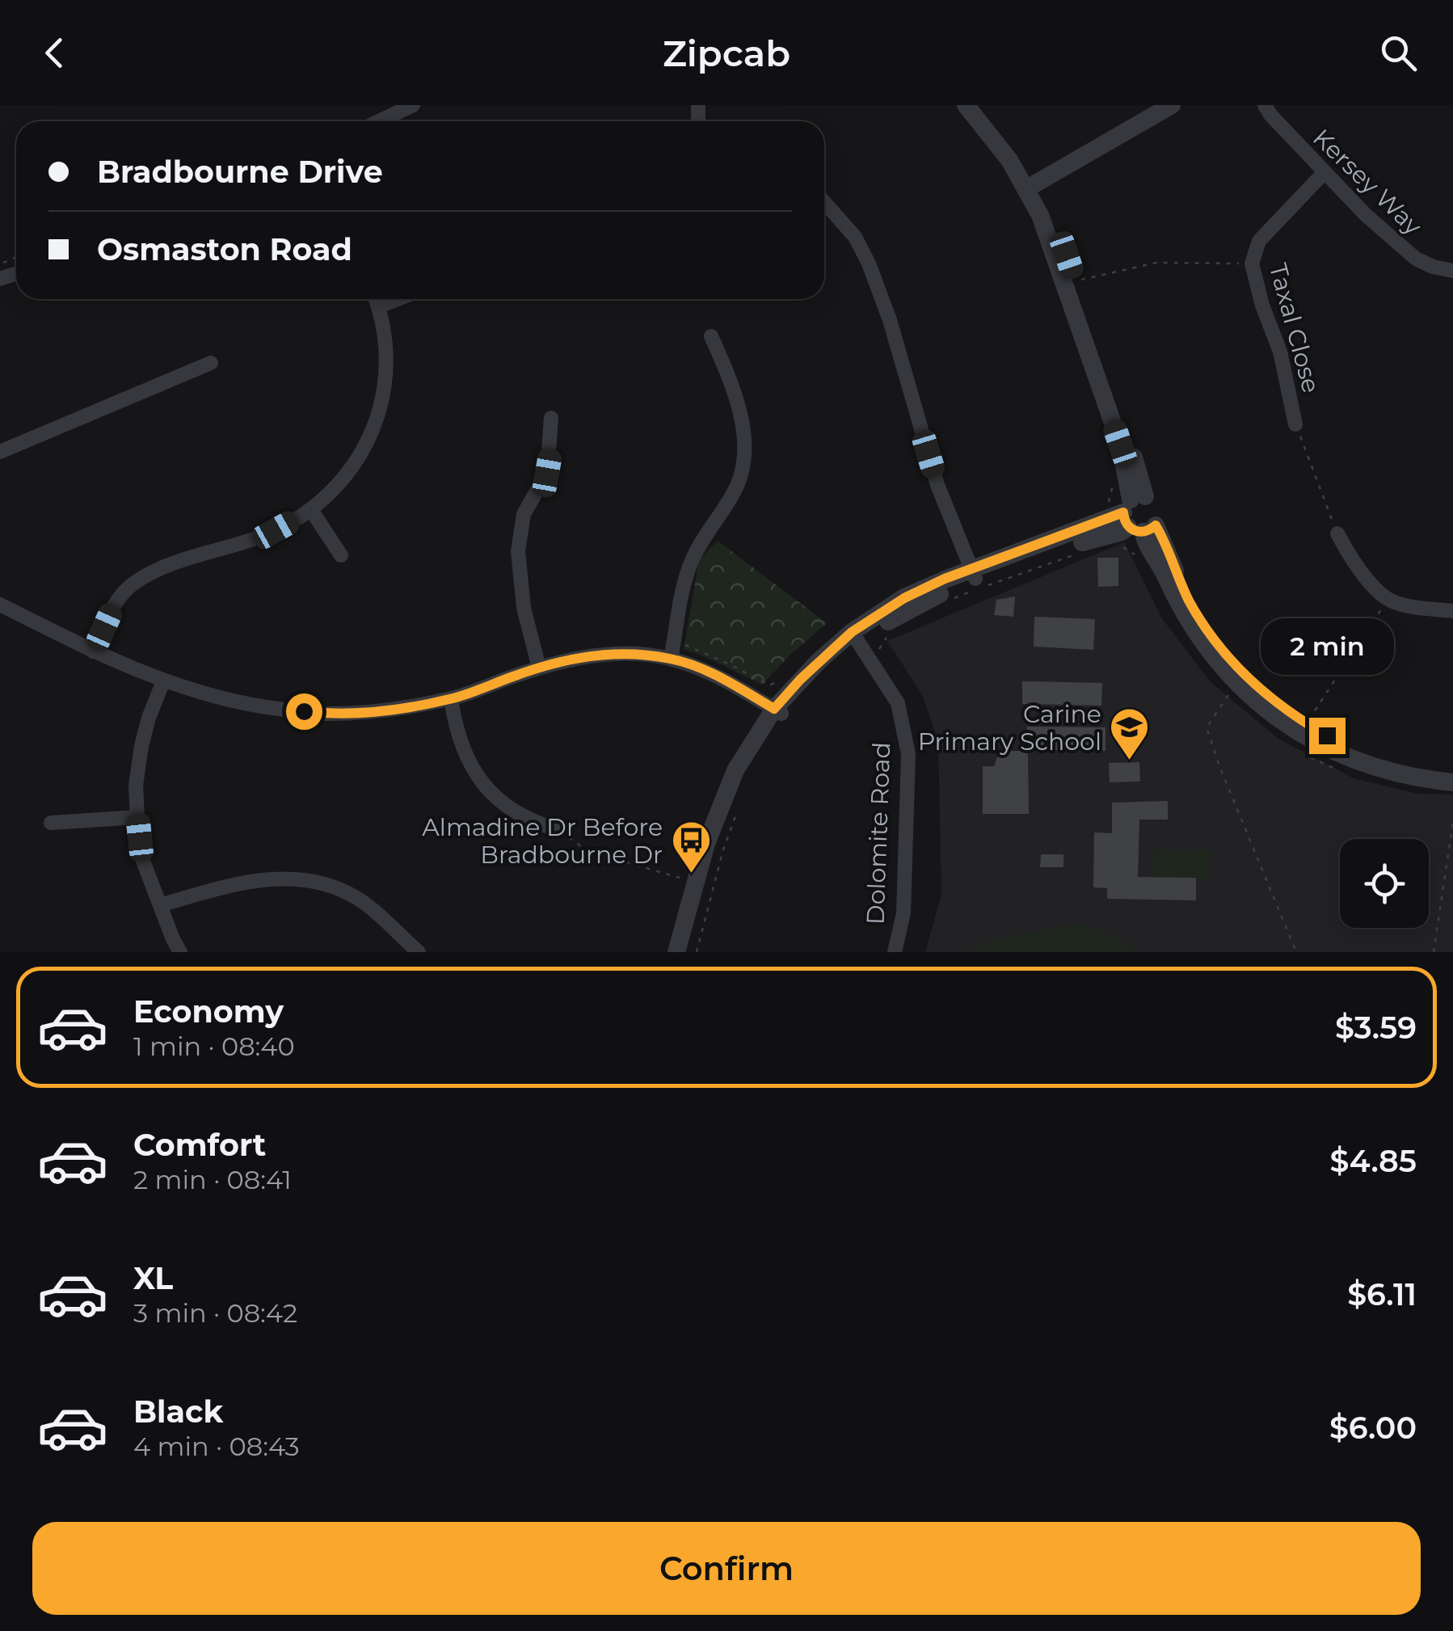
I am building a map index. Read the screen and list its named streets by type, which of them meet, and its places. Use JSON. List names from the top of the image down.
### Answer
{
  "streets": {
    "street": ["Kersey Way", "Taxal Close", "Dolomite Road"]
  },
  "crossings": [
    ["Kersey Way", "Taxal Close"]
  ],
  "places": {
    "school or university": ["Carine Primary School"],
    "bus stop": ["Almadine Dr Before Bradbourne Dr"]
  },
  "page": {
    "header": "Zipcab",
    "banner": ["Bradbourne Drive", "Osmaston Road"],
    "bubble": "2 min",
    "list": [
      {
        "name": "Economy",
        "note": "1 min · 08:40",
        "value": "$3.59"
      },
      {
        "name": "Comfort",
        "note": "2 min · 08:41",
        "value": "$4.85"
      },
      {
        "name": "XL",
        "note": "3 min · 08:42",
        "value": "$6.11"
      },
      {
        "name": "Black",
        "note": "4 min · 08:43",
        "value": "$6.00"
      }
    ],
    "buttons": "Confirm"
  }
}
